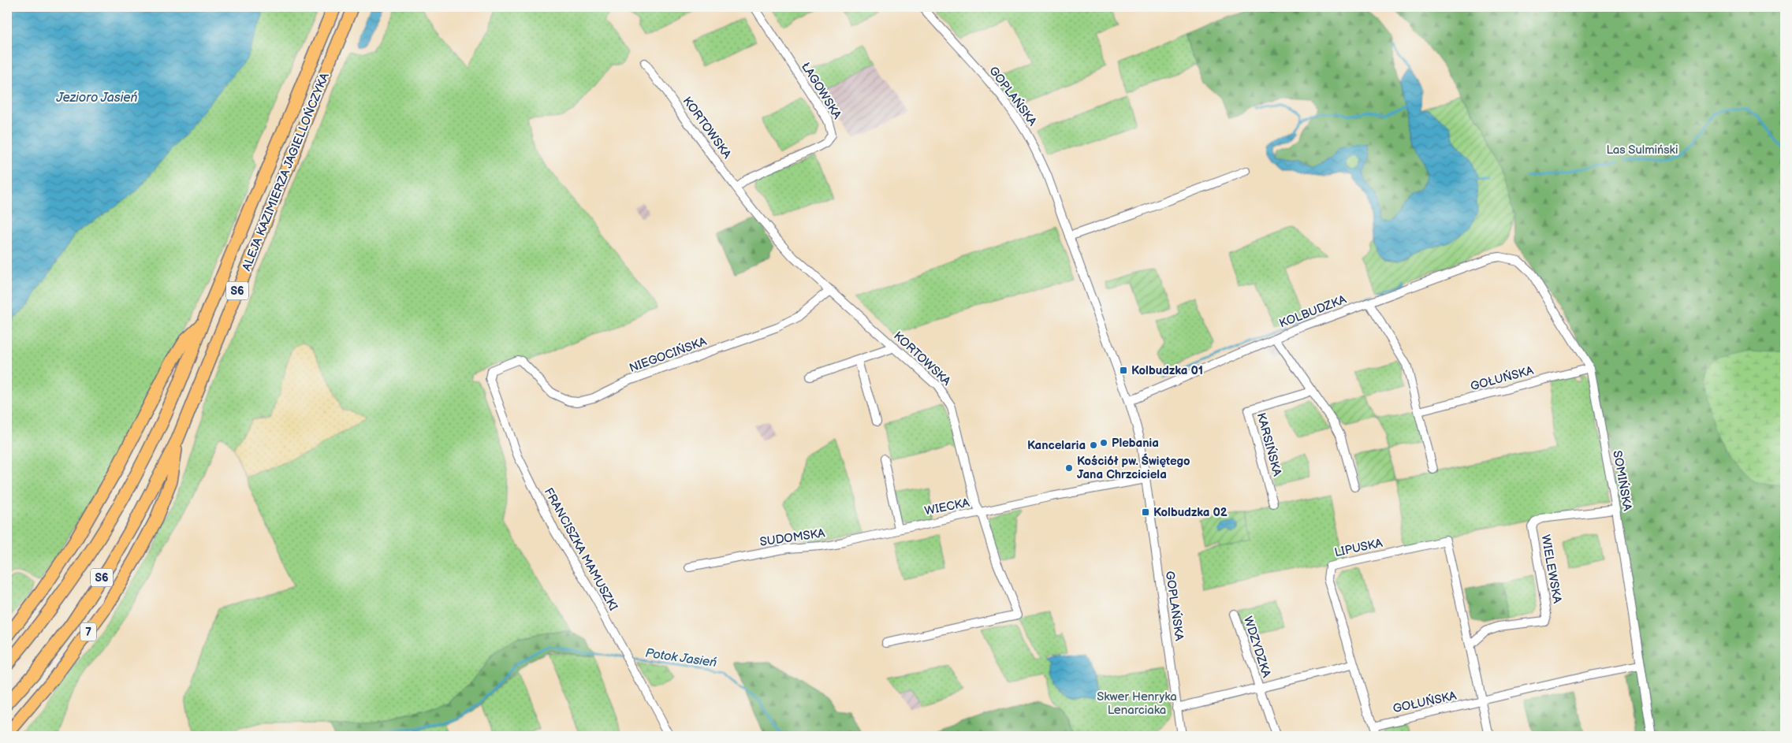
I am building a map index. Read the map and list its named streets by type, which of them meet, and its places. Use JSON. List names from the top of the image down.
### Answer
{
  "streets": {
    "highway": ["ALEJA KAZIMIERZA JAGIELLOŃCZYKA", "S6", "7"],
    "street": [
      "ŁAGOWSKA",
      "GOPLAŃSKA",
      "KORTOWSKA",
      "KOLBUDZKA",
      "NIEGOCIŃSKA",
      "GOŁUŃSKA",
      "KARSIŃSKA",
      "SOMIŃSKA",
      "WIECKA",
      "SUDOMSKA",
      "LIPUSKA",
      "FRANCISZKA MAMUSZKI",
      "WIELEWSKA",
      "WDZYDZKA"
    ]
  },
  "crossings": [
    ["ŁAGOWSKA", "KORTOWSKA"],
    ["GOPLAŃSKA", "KOLBUDZKA"],
    ["GOPLAŃSKA", "WIECKA"],
    ["GOPLAŃSKA", "WDZYDZKA"],
    ["KORTOWSKA", "NIEGOCIŃSKA"],
    ["KORTOWSKA", "WIECKA"],
    ["ALEJA KAZIMIERZA JAGIELLOŃCZYKA", "7"],
    ["KOLBUDZKA", "SOMIŃSKA"],
    ["NIEGOCIŃSKA", "FRANCISZKA MAMUSZKI"],
    ["GOŁUŃSKA", "SOMIŃSKA"],
    ["GOŁUŃSKA", "LIPUSKA"],
    ["SOMIŃSKA", "WIELEWSKA"],
    ["WIECKA", "SUDOMSKA"],
    ["LIPUSKA", "WIELEWSKA"]
  ],
  "water": ["Jezioro Jasień", "Potok Jasień"],
  "parks": ["Las Sulmiński", "Skwer Henryka Lenarciaka"],
  "places": {
    "transit": ["Kolbudzka 01", "Kolbudzka 02"],
    "other": ["Plebania", "Kancelaria", "Kościół pw. Świętego Jana Chrzciciela"]
  }
}
